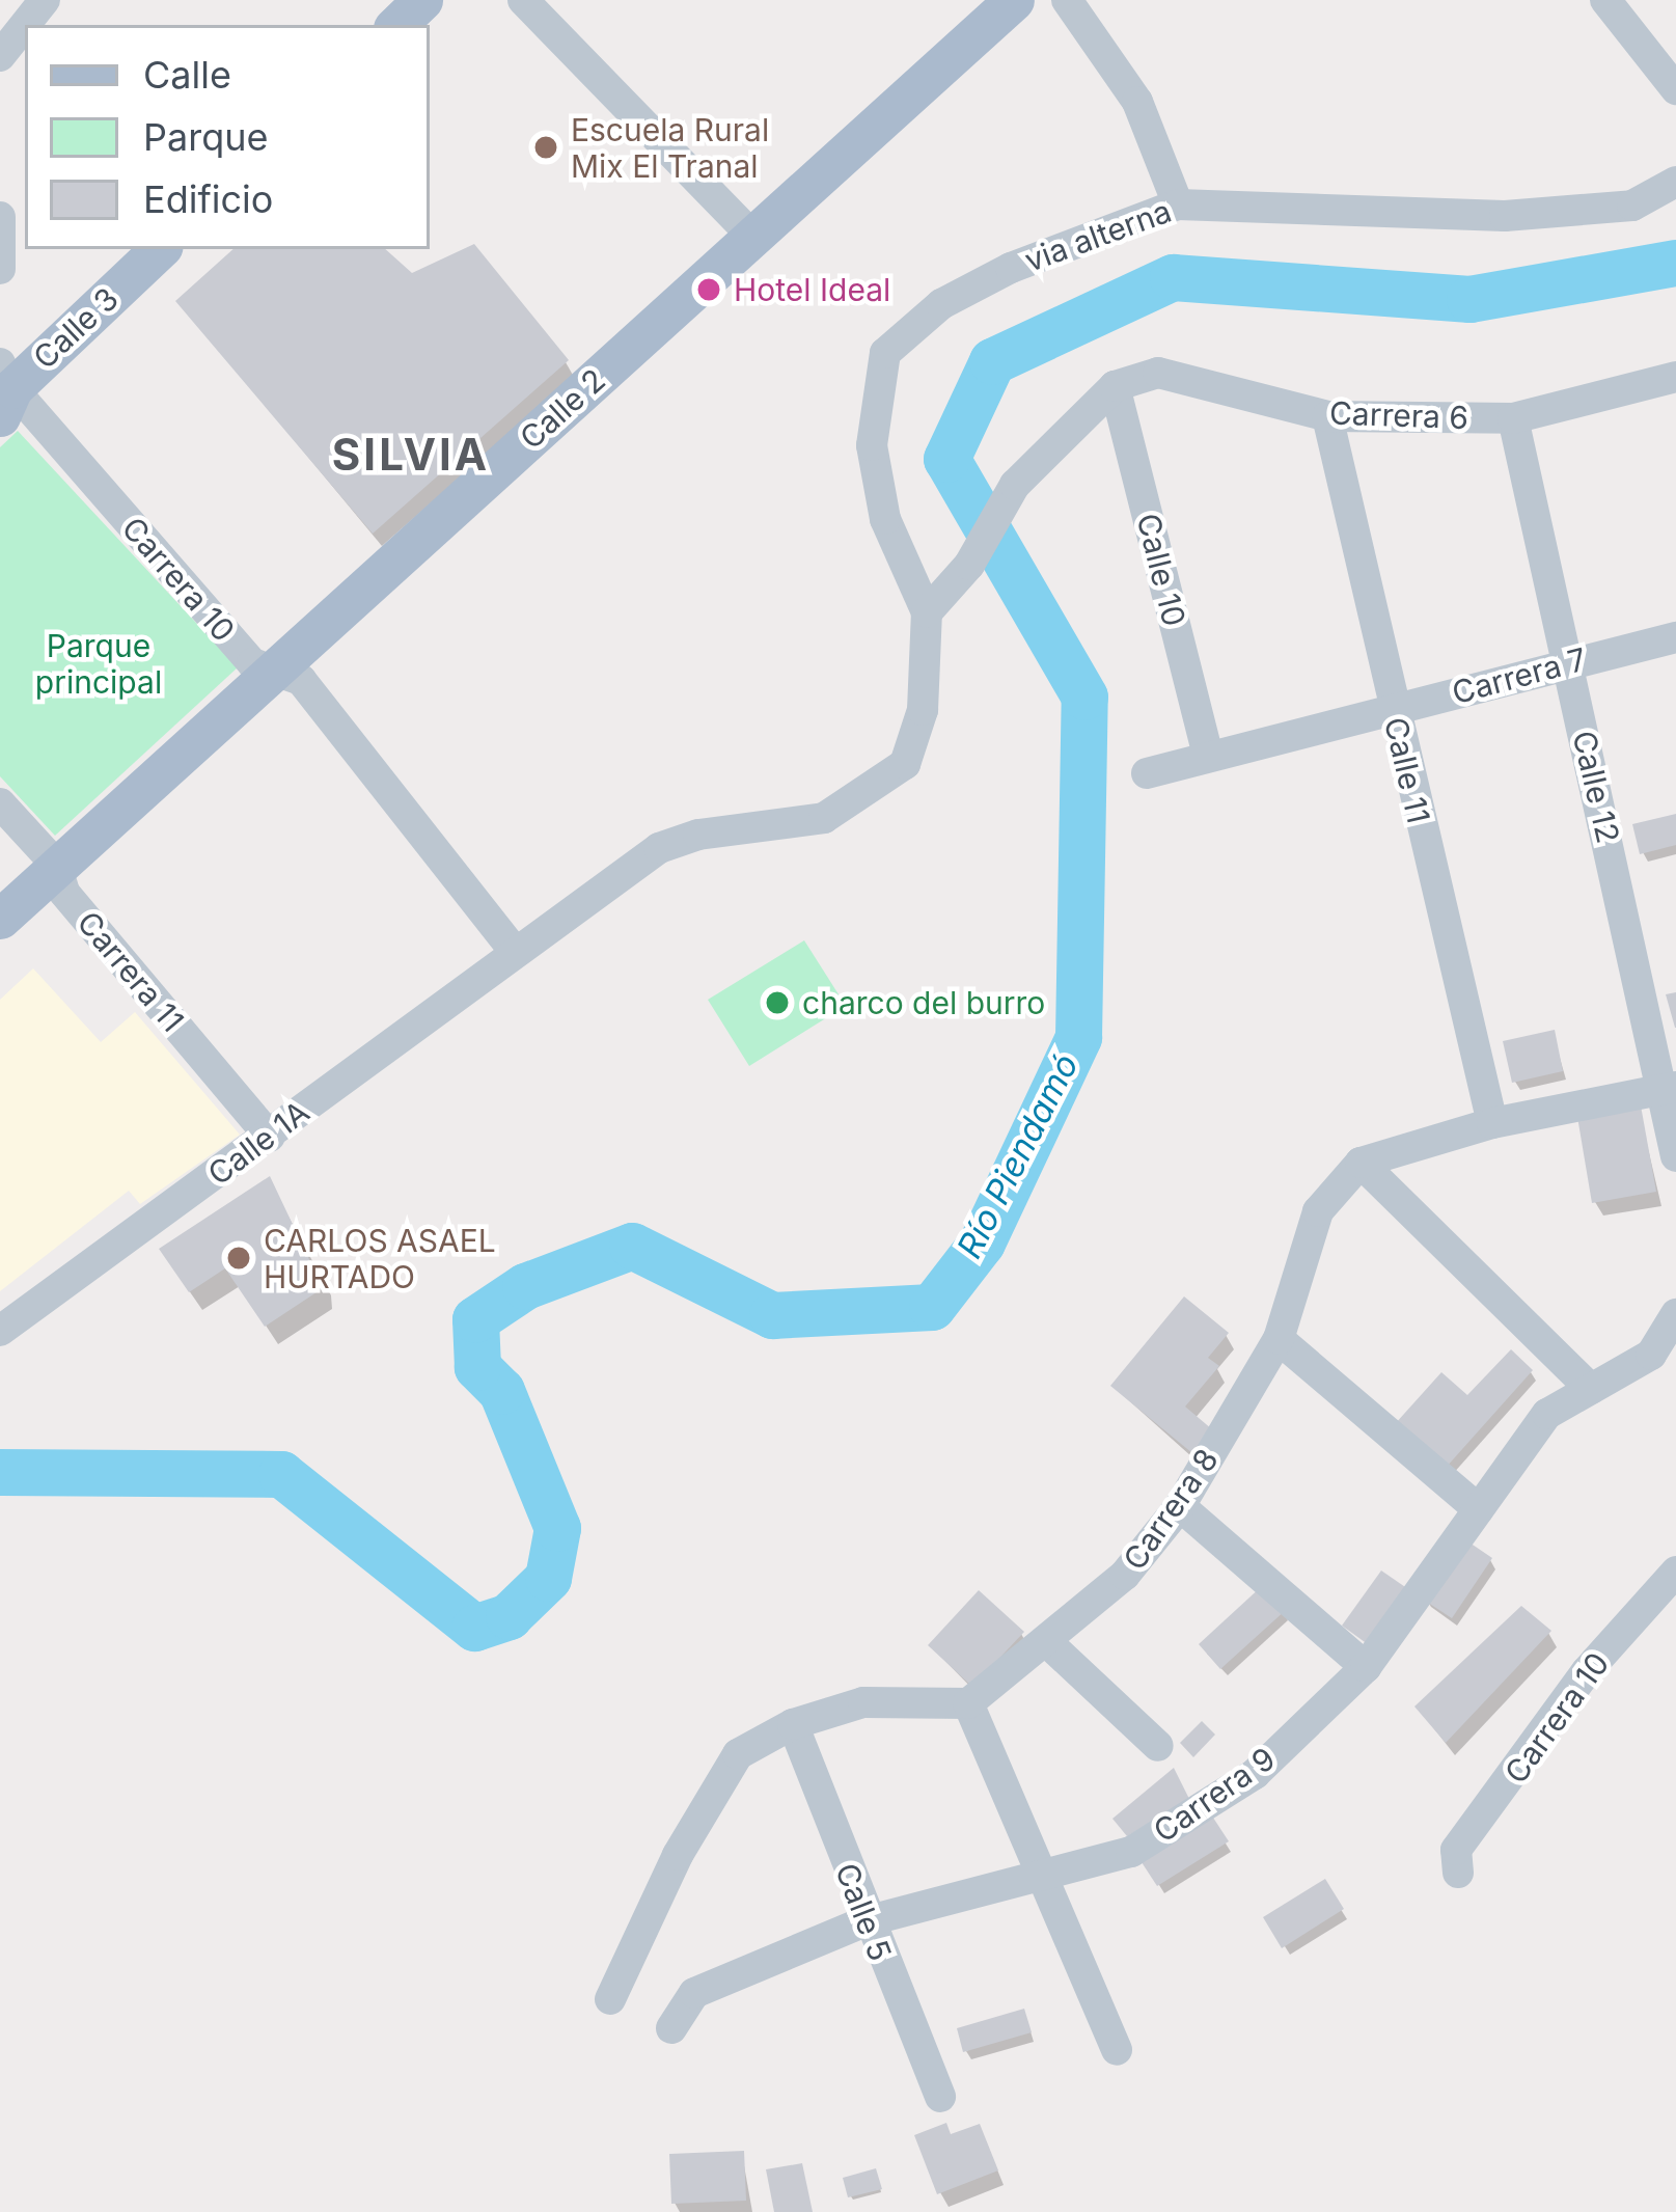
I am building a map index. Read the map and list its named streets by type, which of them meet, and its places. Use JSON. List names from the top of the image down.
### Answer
{
  "streets": {
    "main road": ["Calle 3", "Calle 2"],
    "street": [
      "via alterna",
      "Carrera 6",
      "Calle 10",
      "Carrera 10",
      "Carrera 7",
      "Calle 11",
      "Calle 12",
      "Carrera 11",
      "Calle 1A",
      "Carrera 8",
      "Carrera 9",
      "Calle 5"
    ]
  },
  "crossings": [
    ["via alterna", "Calle 1A"],
    ["Calle 3", "Carrera 10"],
    ["Calle 2", "Carrera 10"],
    ["Calle 2", "Carrera 11"],
    ["Carrera 6", "Calle 10"],
    ["Carrera 6", "Calle 11"],
    ["Carrera 6", "Calle 12"],
    ["Calle 10", "Carrera 7"],
    ["Carrera 10", "Calle 1A"],
    ["Carrera 7", "Calle 11"],
    ["Carrera 7", "Calle 12"],
    ["Carrera 11", "Calle 1A"],
    ["Carrera 9", "Calle 5"]
  ],
  "districts": ["SILVIA"],
  "water": ["Río Piendamó"],
  "parks": ["Parque principal"],
  "places": [
    "Escuela Rural Mix El Tranal",
    "Hotel Ideal",
    "charco del burro",
    "CARLOS ASAEL HURTADO"
  ],
  "legend": ["Calle", "Parque", "Edificio"]
}
